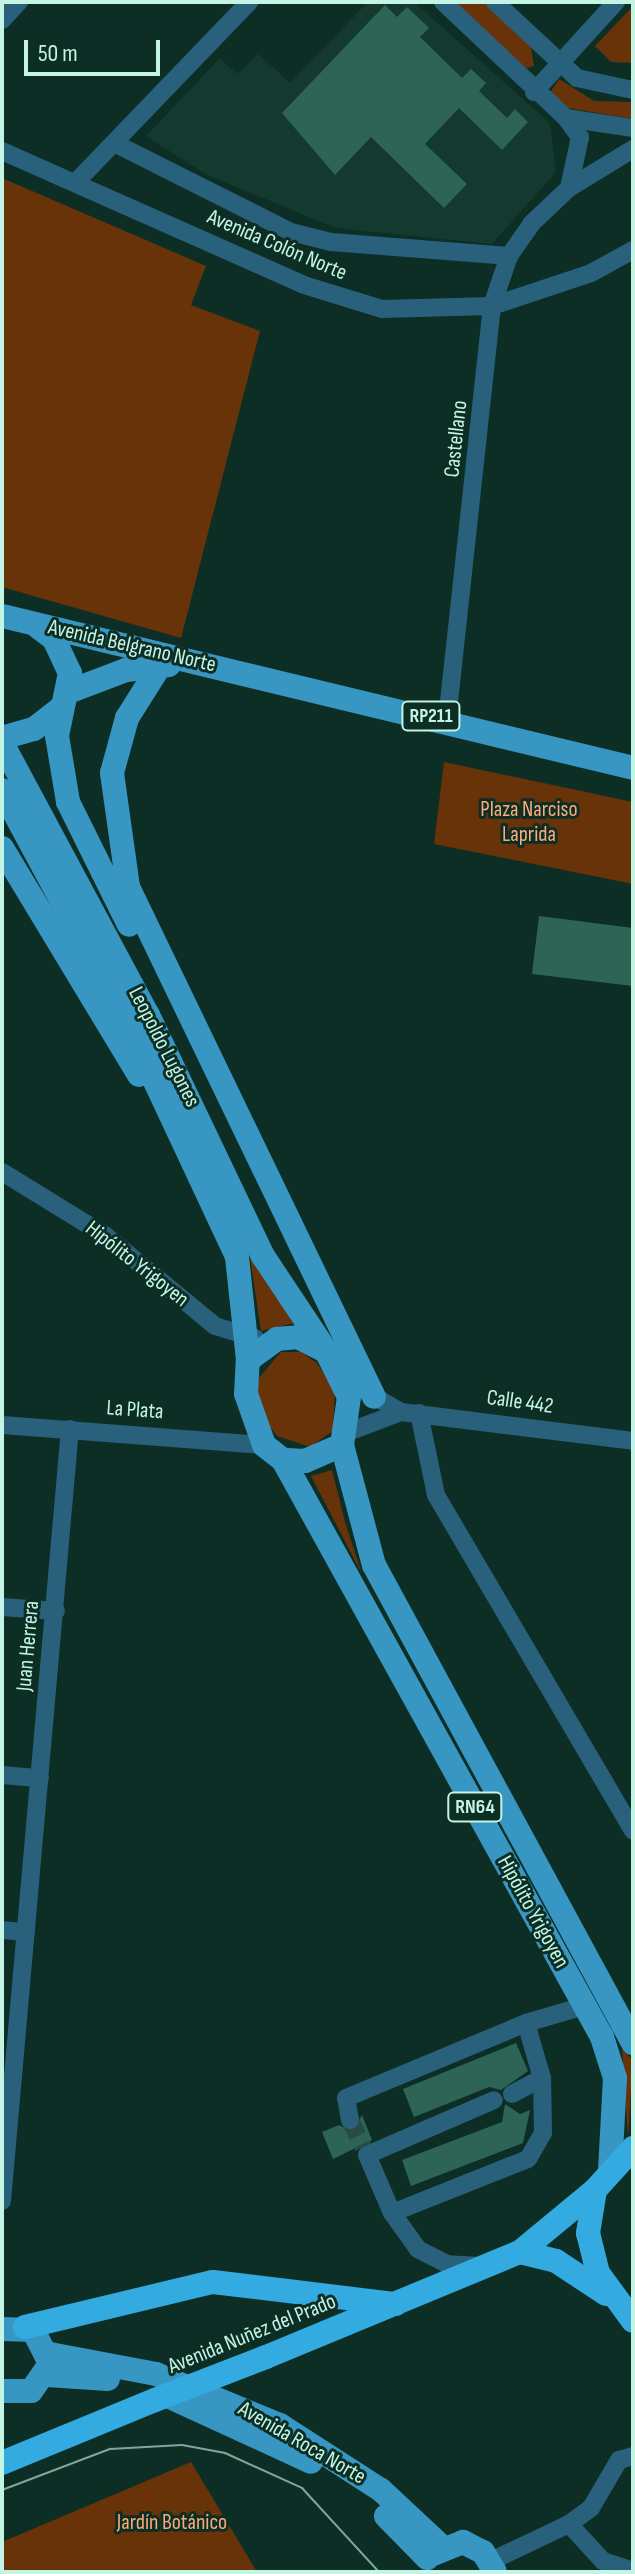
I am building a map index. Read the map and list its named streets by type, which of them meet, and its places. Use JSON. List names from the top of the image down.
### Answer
{
  "streets": {
    "highway": ["Avenida Nuñez del Prado"],
    "main road": [
      "Avenida Belgrano Norte",
      "RP211",
      "Leopoldo Lugones",
      "Hipólito Yrigoyen",
      "RN64",
      "Avenida Roca Norte"
    ],
    "street": [
      "Avenida Colón Norte",
      "Castellano",
      "Calle 442",
      "La Plata",
      "Juan Herrera"
    ]
  },
  "crossings": [
    ["Avenida Colón Norte", "Castellano"],
    ["Castellano", "Avenida Belgrano Norte"],
    ["Avenida Belgrano Norte", "Leopoldo Lugones"],
    ["Leopoldo Lugones", "Hipólito Yrigoyen"],
    ["Leopoldo Lugones", "Calle 442"],
    ["Leopoldo Lugones", "La Plata"],
    ["Leopoldo Lugones", "RN64"],
    ["Hipólito Yrigoyen", "Calle 442"],
    ["Hipólito Yrigoyen", "La Plata"],
    ["Hipólito Yrigoyen", "RN64"],
    ["Hipólito Yrigoyen", "Avenida Nuñez del Prado"],
    ["Calle 442", "La Plata"],
    ["Calle 442", "RN64"],
    ["La Plata", "Juan Herrera"],
    ["La Plata", "RN64"]
  ],
  "parks": ["Plaza Narciso Laprida", "Jardín Botánico"],
  "scale_bar": "50 m"
}
